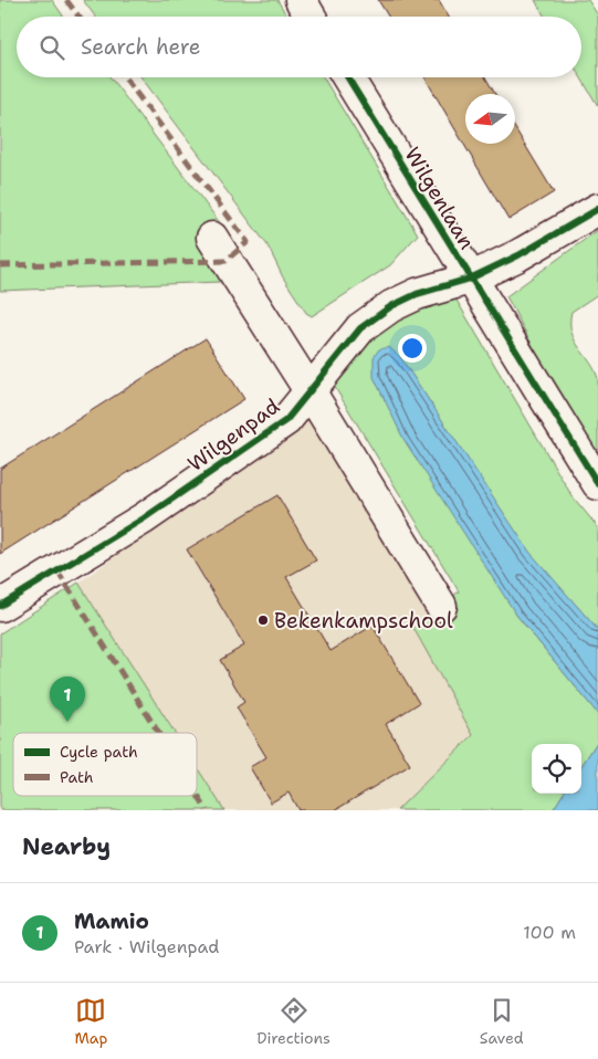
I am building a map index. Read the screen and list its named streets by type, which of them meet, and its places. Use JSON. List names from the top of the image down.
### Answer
{
  "streets": {
    "street": ["Wilgenlaan", "Wilgenpad"]
  },
  "crossings": [
    ["Wilgenlaan", "Wilgenpad"]
  ],
  "places": ["Bekenkampschool"],
  "legend": ["Cycle path", "Path"],
  "north": "left",
  "page": {
    "search": "Search here",
    "pins": "1",
    "heading": "Nearby",
    "list": [
      {
        "mark": "1",
        "name": "Mamio",
        "note": "Park · Wilgenpad",
        "value": "100 m"
      }
    ],
    "nav": ["Map", "Directions", "Saved"]
  }
}
